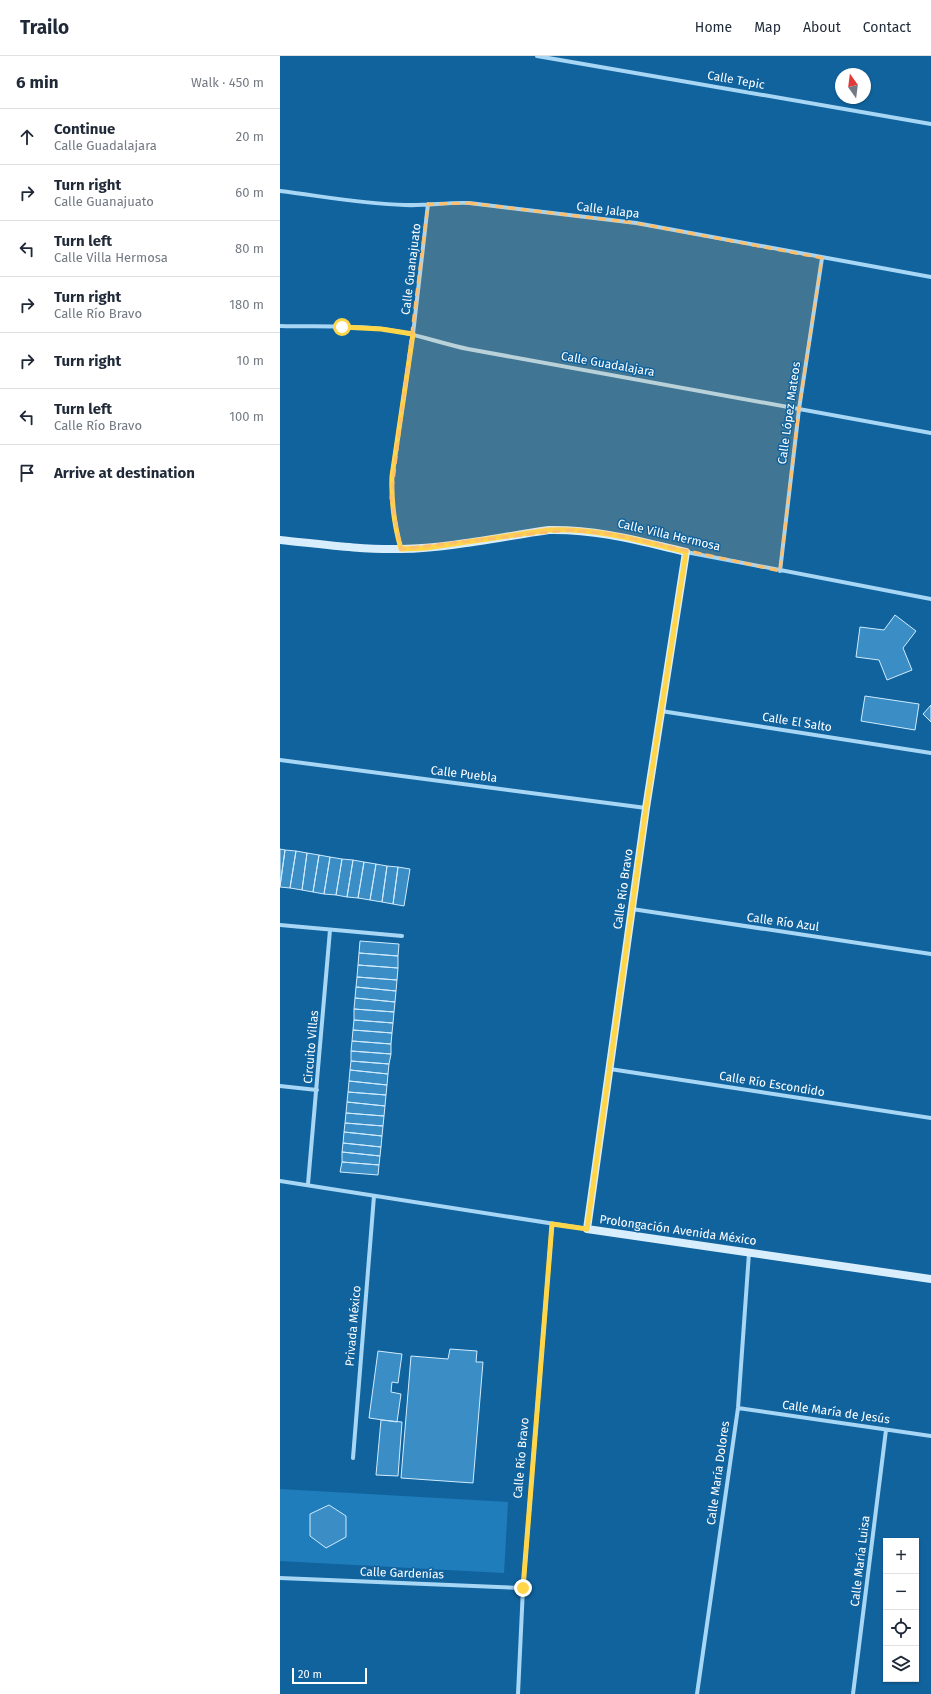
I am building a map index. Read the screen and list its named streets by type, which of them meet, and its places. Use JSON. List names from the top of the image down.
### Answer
{
  "streets": {
    "street": [
      "Calle Tepic",
      "Calle Jalapa",
      "Calle Guanajuato",
      "Calle Guadalajara",
      "Calle López Mateos",
      "Calle Villa Hermosa",
      "Calle El Salto",
      "Calle Puebla",
      "Calle Río Bravo",
      "Calle Río Azul",
      "Circuito Villas",
      "Calle Río Escondido",
      "Prolongación Avenida México",
      "Privada México",
      "Calle María de Jesús",
      "Calle María Dolores",
      "Calle María Luisa",
      "Calle Gardenías"
    ]
  },
  "crossings": [
    ["Calle Jalapa", "Calle Guanajuato"],
    ["Calle Jalapa", "Calle López Mateos"],
    ["Calle Guanajuato", "Calle Guadalajara"],
    ["Calle Guanajuato", "Calle Villa Hermosa"],
    ["Calle Guadalajara", "Calle López Mateos"],
    ["Calle López Mateos", "Calle Villa Hermosa"],
    ["Calle Villa Hermosa", "Calle Río Bravo"],
    ["Calle El Salto", "Calle Río Bravo"],
    ["Calle Puebla", "Calle Río Bravo"],
    ["Calle Río Bravo", "Calle Río Azul"],
    ["Calle Río Bravo", "Calle Río Escondido"],
    ["Calle Río Bravo", "Prolongación Avenida México"],
    ["Calle Río Bravo", "Calle Gardenías"],
    ["Circuito Villas", "Prolongación Avenida México"],
    ["Prolongación Avenida México", "Privada México"],
    ["Prolongación Avenida México", "Calle María Dolores"],
    ["Calle María de Jesús", "Calle María Dolores"],
    ["Calle María de Jesús", "Calle María Luisa"]
  ],
  "scale_bar": "20 m",
  "north": "top",
  "page": {
    "header": "Trailo",
    "nav": [
      "Home",
      "Map",
      "About",
      "Contact"
    ],
    "heading": ["6 min", "Walk · 450 m"],
    "list": [
      ["Continue", "Calle Guadalajara", "20 m"],
      ["Turn right", "Calle Guanajuato", "60 m"],
      ["Turn left", "Calle Villa Hermosa", "80 m"],
      ["Turn right", "Calle Río Bravo", "180 m"],
      ["Turn right", "10 m"],
      ["Turn left", "Calle Río Bravo", "100 m"],
      "Arrive at destination"
    ],
    "map_buttons": ["+", "−"],
    "scale": "20 m"
  }
}
